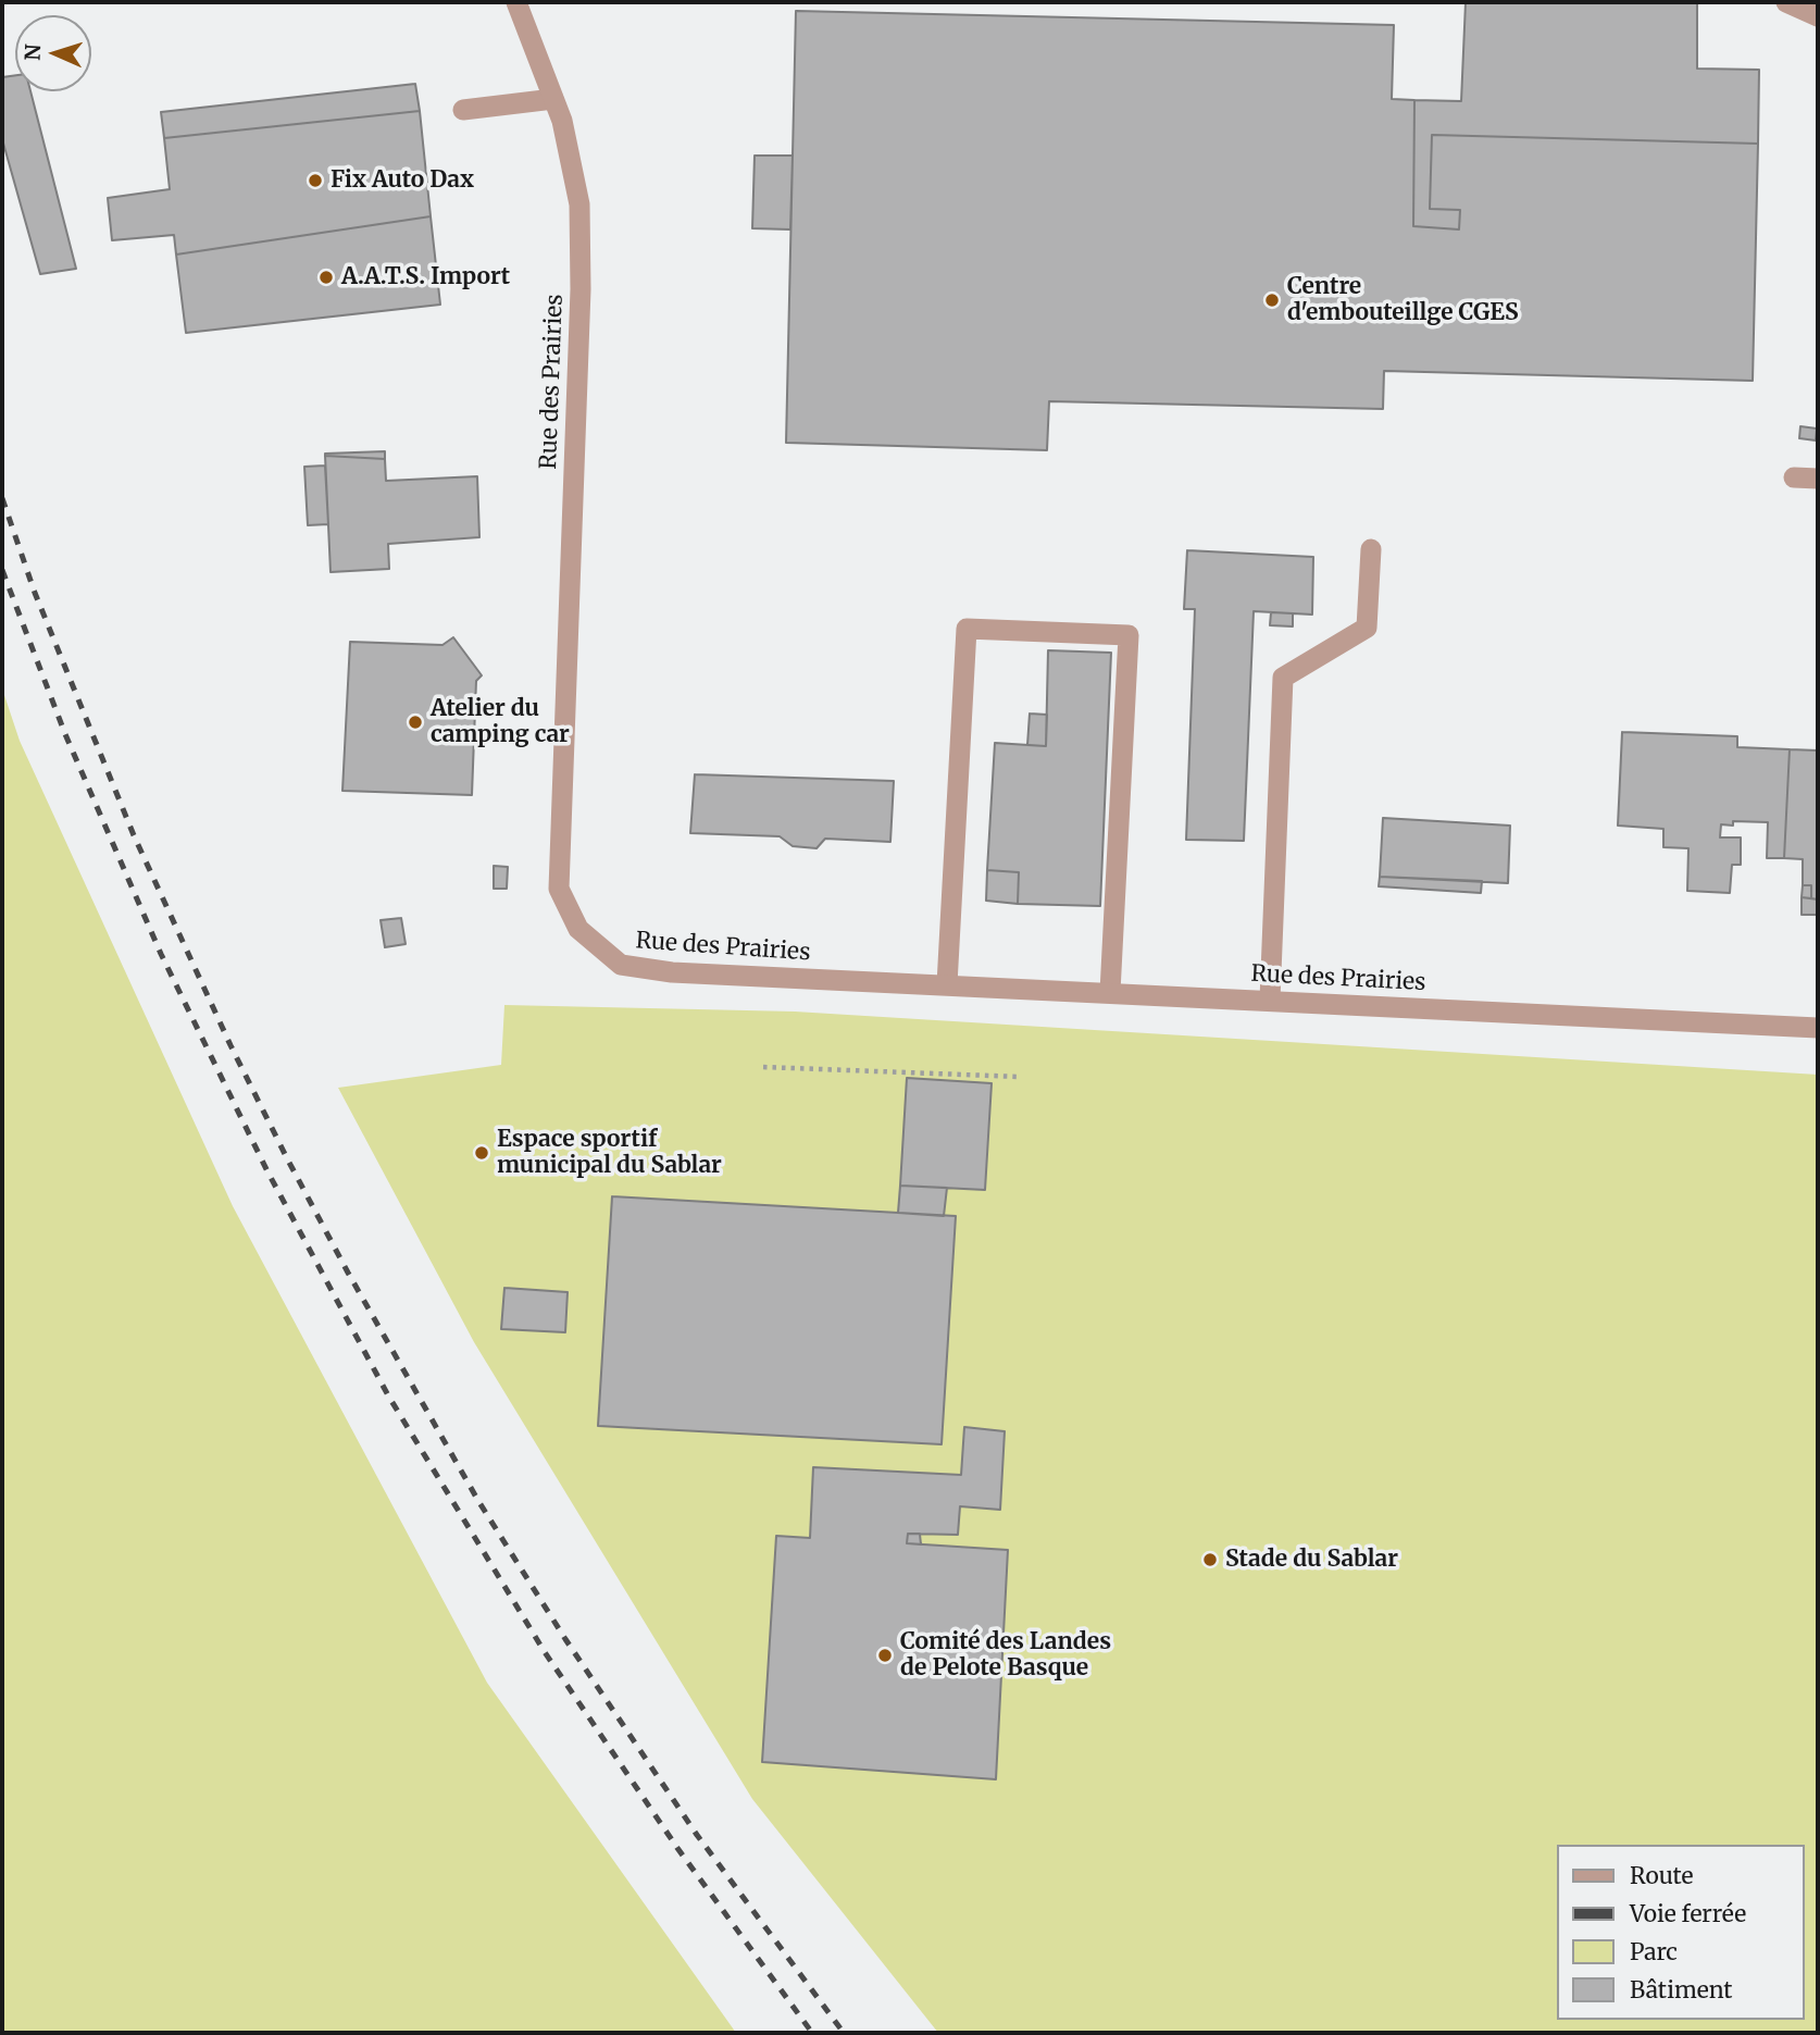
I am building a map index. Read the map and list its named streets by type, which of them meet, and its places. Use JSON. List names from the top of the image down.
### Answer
{
  "streets": {
    "street": ["Rue des Prairies"]
  },
  "places": [
    "Fix Auto Dax",
    "A.A.T.S. Import",
    "Centre d'embouteillge CGES",
    "Atelier du camping car",
    "Espace sportif municipal du Sablar",
    "Stade du Sablar",
    "Comité des Landes de Pelote Basque"
  ],
  "legend": [
    "Route",
    "Voie ferrée",
    "Parc",
    "Bâtiment"
  ],
  "north": "left"
}
